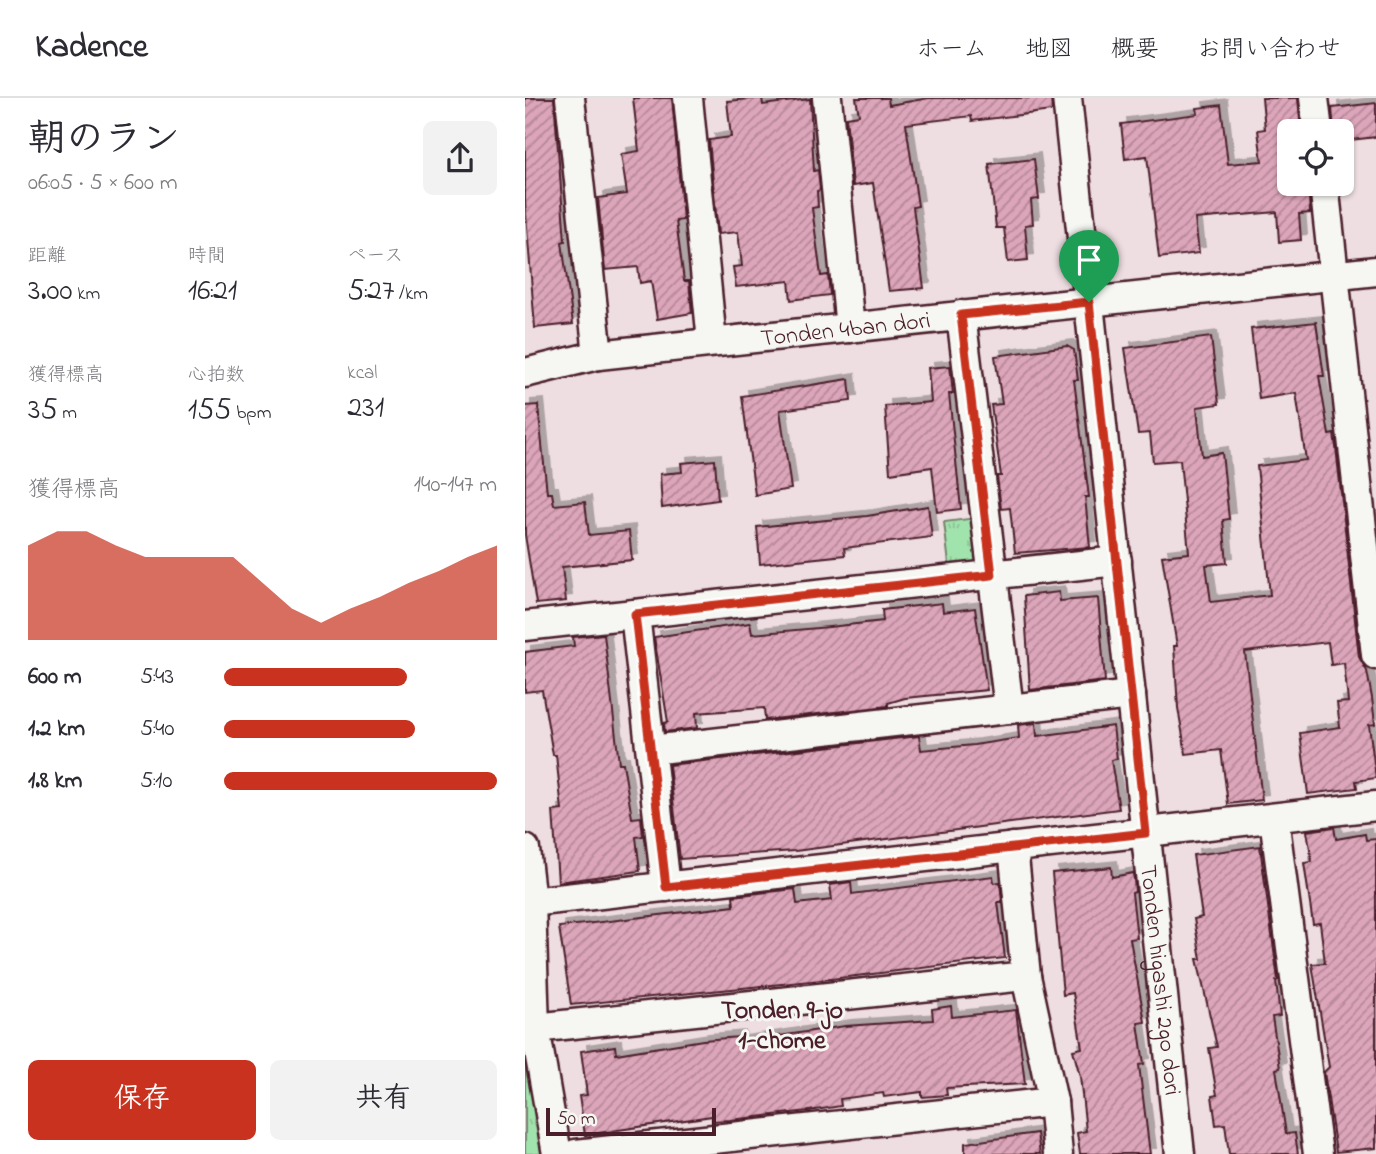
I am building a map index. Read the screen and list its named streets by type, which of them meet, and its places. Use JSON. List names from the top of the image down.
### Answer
{
  "streets": {
    "street": ["Tonden 4ban dori", "Tonden higashi 2go dori"]
  },
  "crossings": [
    ["Tonden 4ban dori", "Tonden higashi 2go dori"]
  ],
  "districts": ["Tonden 9-jo 1-chome"],
  "scale_bar": "50 m",
  "page": {
    "header": "Kadence",
    "nav": [
      "ホーム",
      "地図",
      "概要",
      "お問い合わせ"
    ],
    "heading": ["朝のラン", "06:05 · 5 × 600 m"],
    "stats": [
      ["距離", "3.00 km"],
      ["時間", "16:21"],
      ["ペース", "5:27 /km"],
      ["獲得標高", "35 m"],
      ["心拍数", "155 bpm"],
      ["kcal", "231"]
    ],
    "chart": ["獲得標高", "140–147 m"],
    "list": [
      {
        "name": "600 m",
        "note": "5:43"
      },
      {
        "name": "1.2 km",
        "note": "5:40"
      },
      {
        "name": "1.8 km",
        "note": "5:10"
      }
    ],
    "buttons": ["保存", "共有"],
    "scale": "50 m"
  }
}
